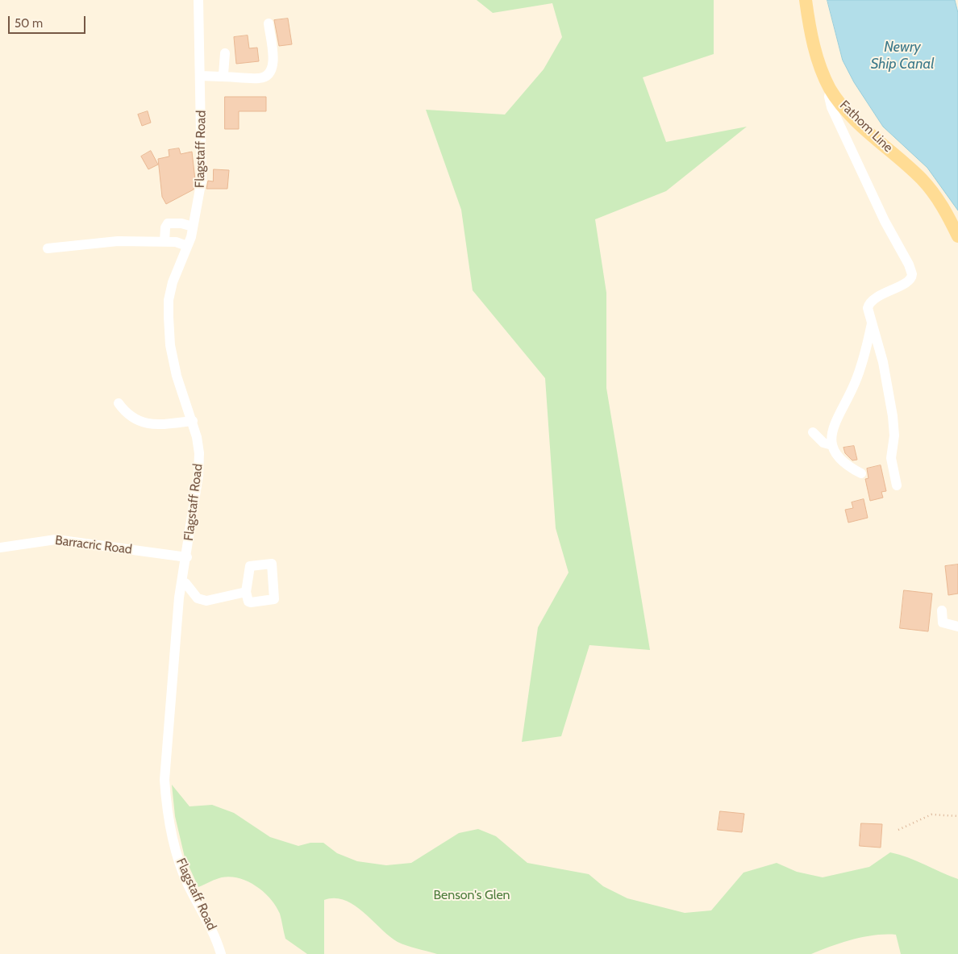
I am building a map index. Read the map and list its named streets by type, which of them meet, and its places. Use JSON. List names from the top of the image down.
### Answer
{
  "streets": {
    "main road": ["Fathom Line"],
    "street": ["Flagstaff Road", "Barracric Road"]
  },
  "crossings": [
    ["Flagstaff Road", "Barracric Road"]
  ],
  "water": ["Newry Ship Canal"],
  "parks": ["Benson's Glen"],
  "scale_bar": "50 m"
}
